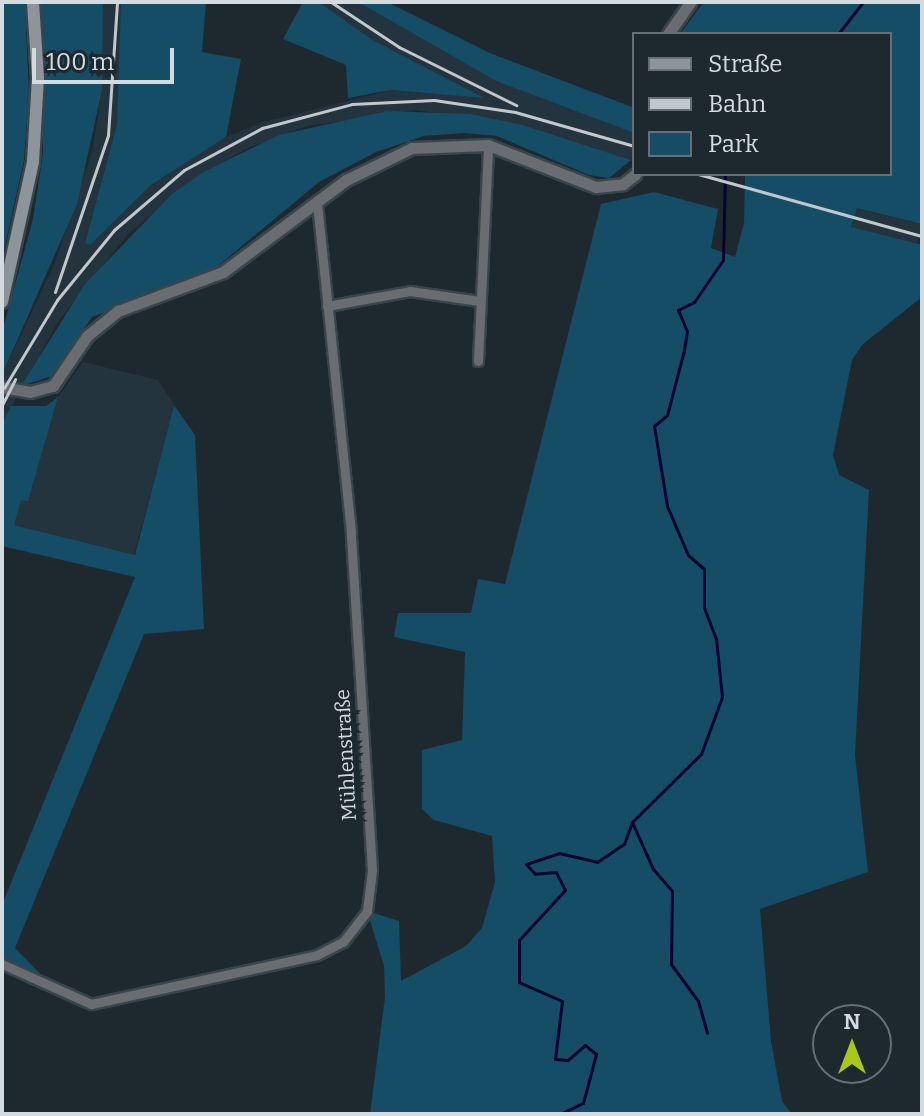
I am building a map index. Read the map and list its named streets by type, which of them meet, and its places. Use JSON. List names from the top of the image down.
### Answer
{
  "streets": {
    "street": ["Mühlenstraße"]
  },
  "legend": ["Straße", "Bahn", "Park"],
  "scale_bar": "100 m",
  "north": "top"
}
